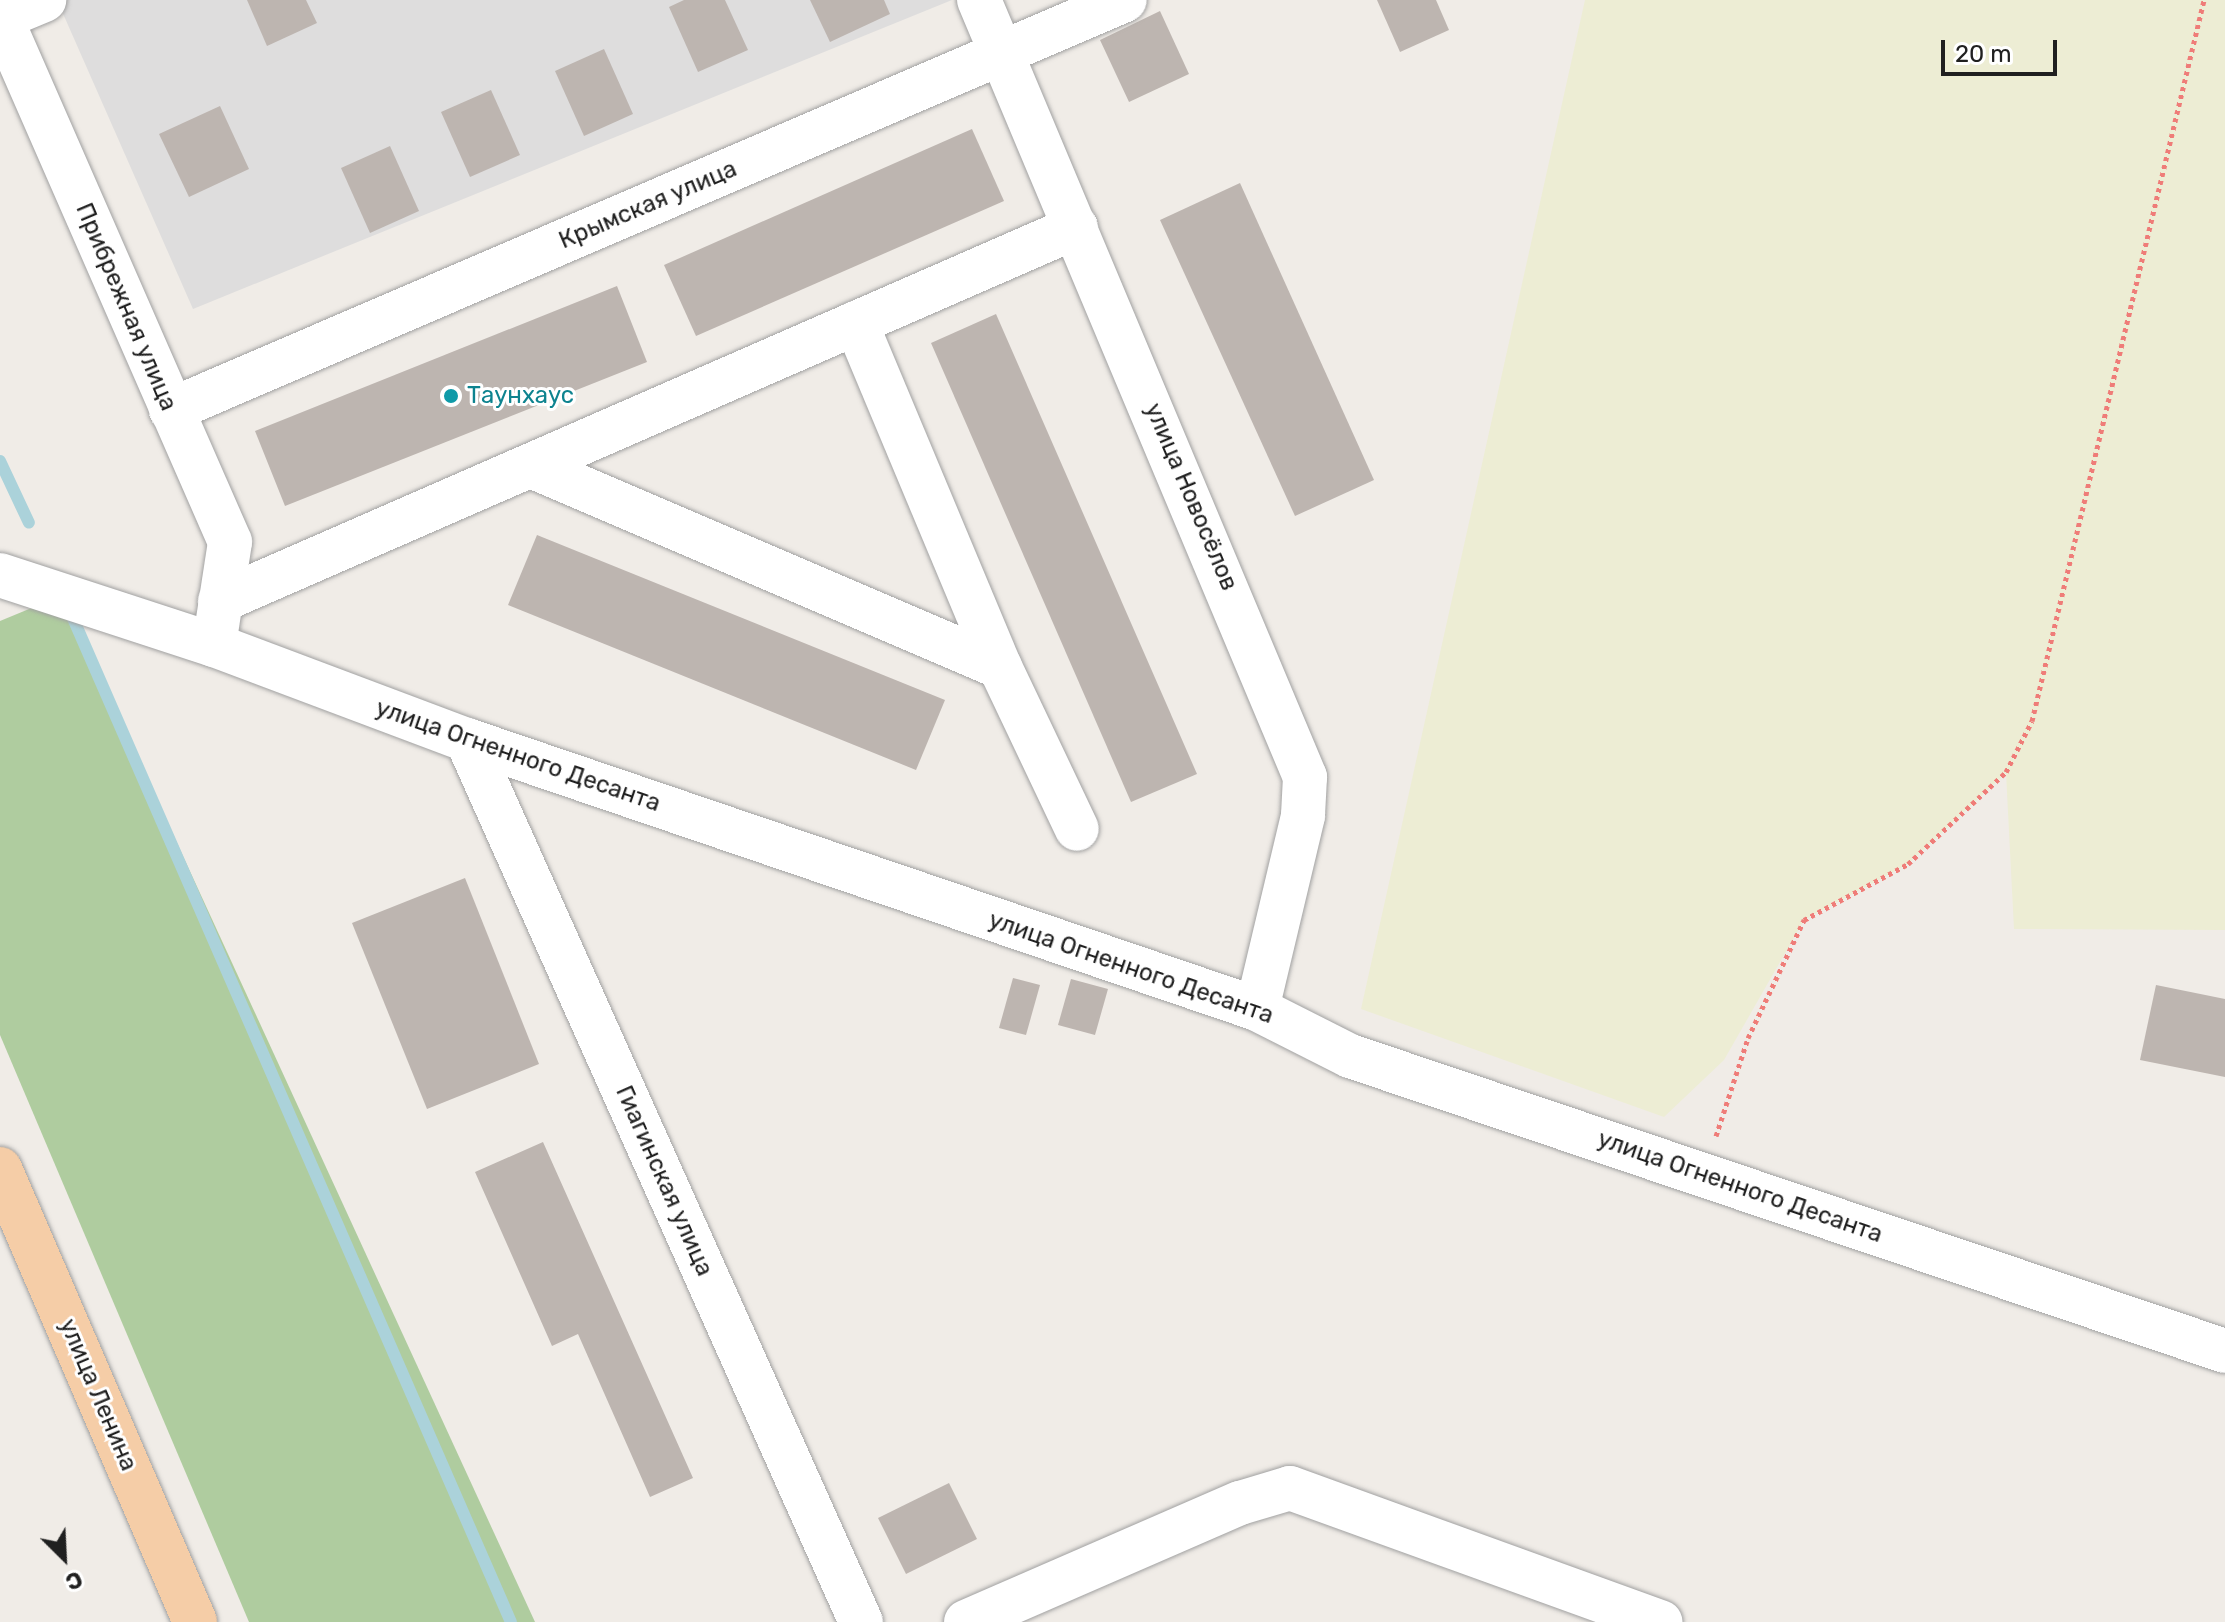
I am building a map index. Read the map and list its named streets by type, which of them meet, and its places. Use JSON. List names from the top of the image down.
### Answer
{
  "streets": {
    "main road": ["улица Ленина"],
    "street": [
      "Крымская улица",
      "Прибрежная улица",
      "улица Новосёлов",
      "улица Огненного Десанта",
      "Гиагинская улица"
    ]
  },
  "crossings": [
    ["Крымская улица", "Прибрежная улица"],
    ["Крымская улица", "улица Новосёлов"],
    ["улица Новосёлов", "улица Огненного Десанта"],
    ["улица Огненного Десанта", "Гиагинская улица"]
  ],
  "places": ["Таунхаус"],
  "scale_bar": "20 m",
  "north": "bottom right"
}
